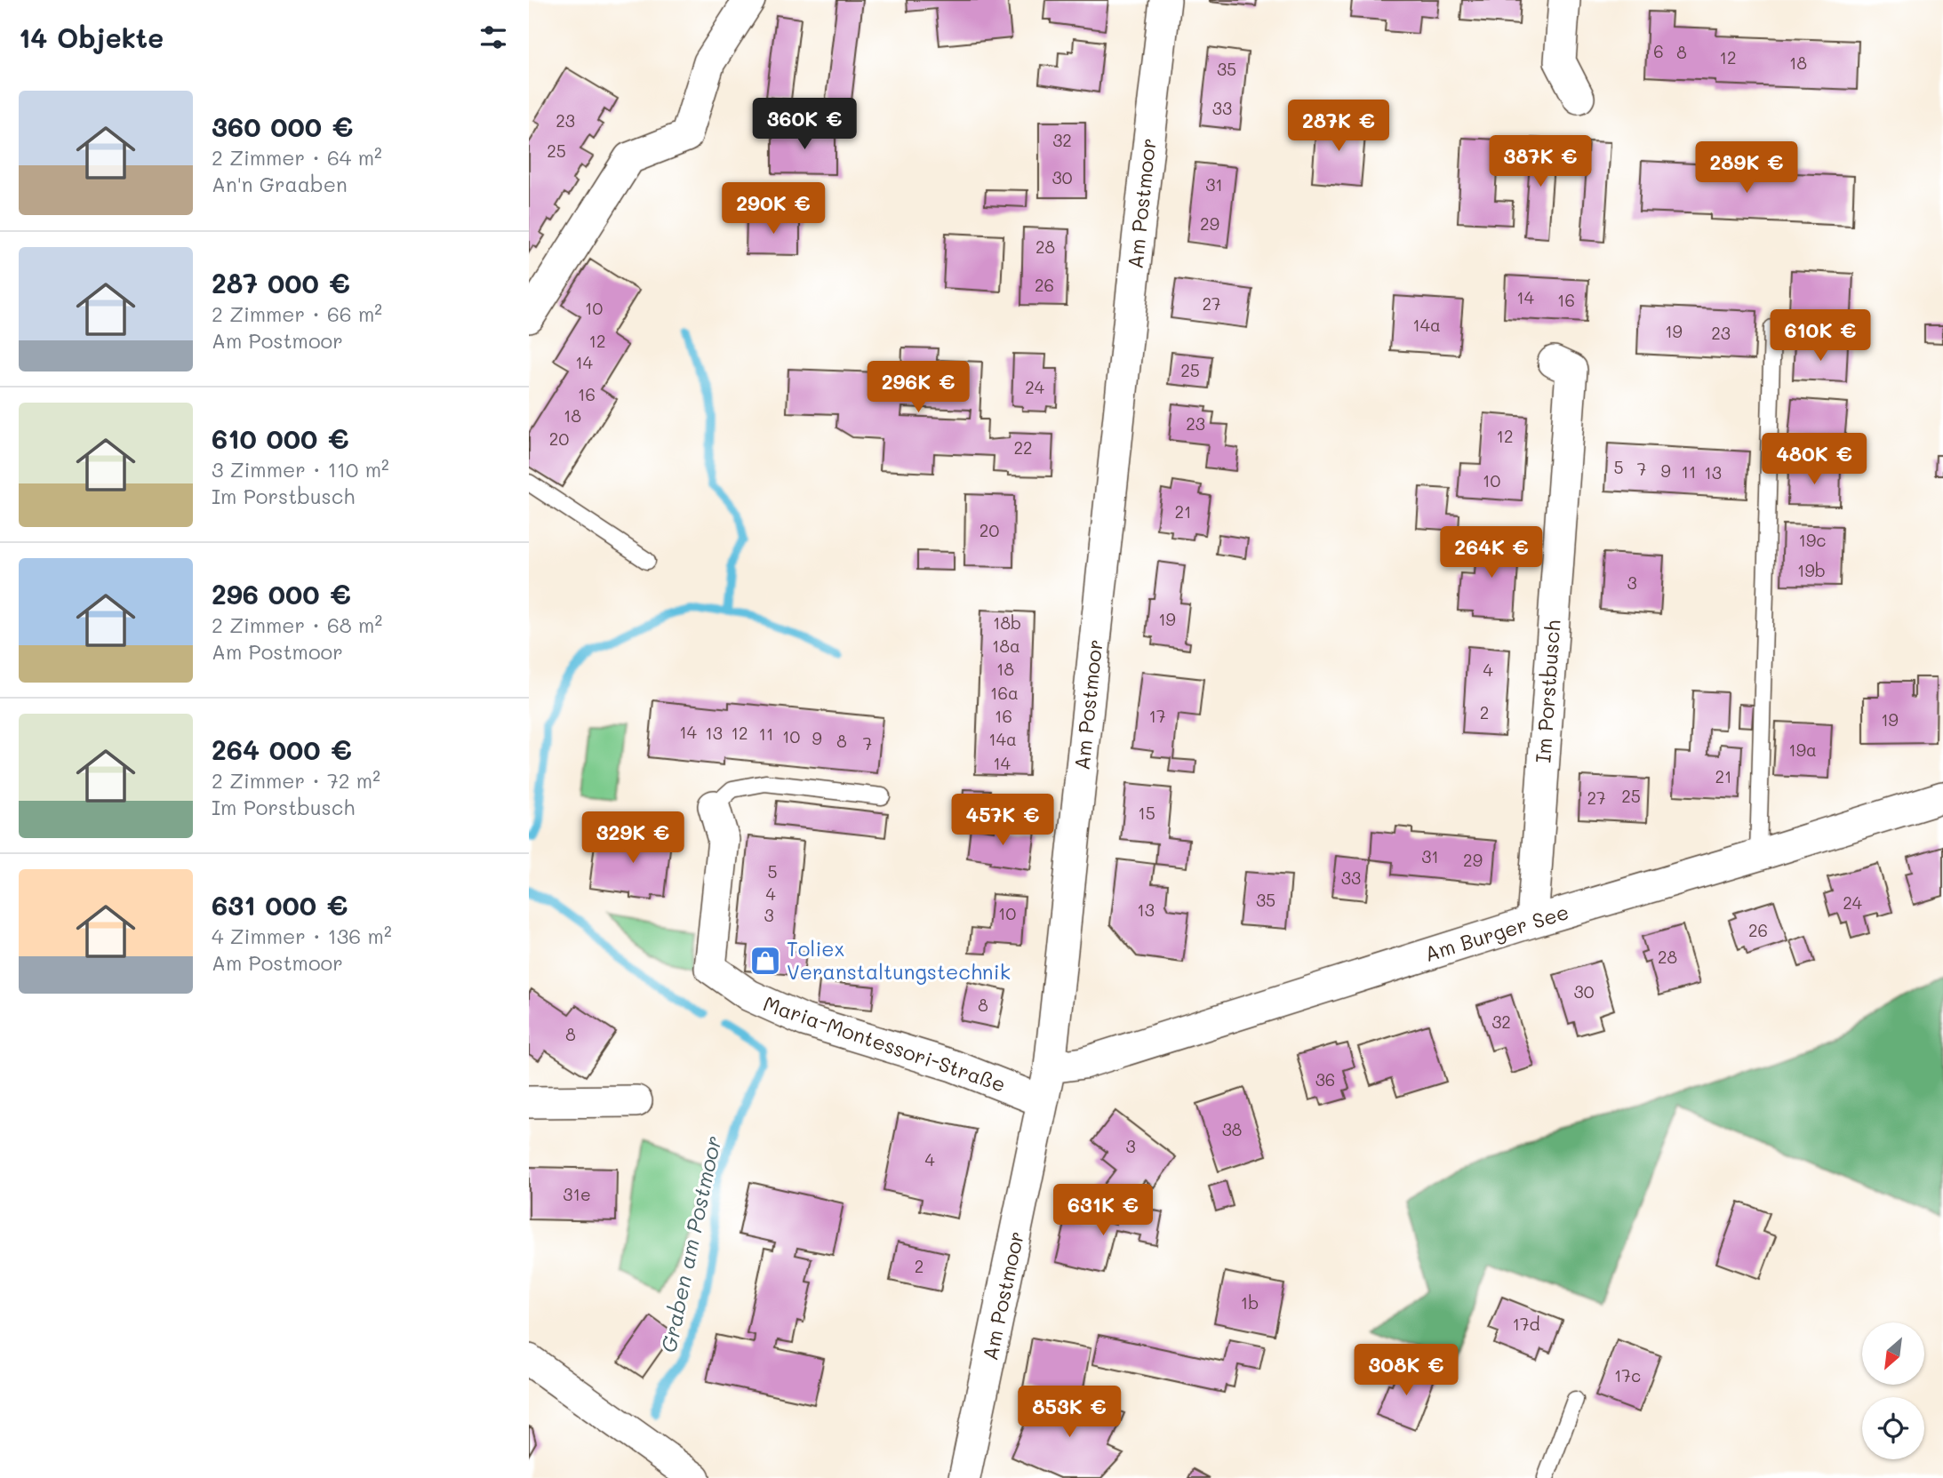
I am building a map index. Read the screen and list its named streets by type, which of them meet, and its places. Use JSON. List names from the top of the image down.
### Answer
{
  "streets": {
    "street": [
      "Am Postmoor",
      "Im Porstbusch",
      "Am Burger See",
      "Maria-Montessori-Straße"
    ]
  },
  "crossings": [
    ["Am Postmoor", "Am Burger See"],
    ["Am Postmoor", "Maria-Montessori-Straße"],
    ["Im Porstbusch", "Am Burger See"]
  ],
  "water": ["Graben am Postmoor"],
  "places": {
    "shop": ["Toliex Veranstaltungstechnik"]
  },
  "house_numbers": [
    "6",
    "8",
    "12",
    "18",
    "35",
    "33",
    "23",
    "32",
    "25",
    "30",
    "31",
    "29",
    "28",
    "26",
    "14",
    "16",
    "27",
    "10",
    "14a",
    "19",
    "23",
    "12",
    "14",
    "25",
    "24",
    "16",
    "18",
    "23",
    "12",
    "20",
    "22",
    "5",
    "7",
    "9",
    "11",
    "13",
    "10",
    "21",
    "20",
    "19c",
    "19b",
    "3",
    "19",
    "18b",
    "18a",
    "18",
    "4",
    "16a",
    "2",
    "16",
    "17",
    "19",
    "14",
    "13",
    "12",
    "11",
    "10",
    "9",
    "14a",
    "8",
    "7",
    "19a",
    "14",
    "21",
    "25",
    "27",
    "15",
    "31",
    "29",
    "5",
    "33",
    "4",
    "35",
    "24",
    "13",
    "10",
    "3",
    "26",
    "28",
    "30",
    "8",
    "32",
    "8",
    "36",
    "38",
    "3",
    "4",
    "31e",
    "2",
    "1b",
    "17d",
    "17c"
  ],
  "north": "bottom left",
  "page": {
    "heading": "14 Objekte",
    "list": [
      {
        "name": "360 000 €",
        "note": "2 Zimmer · 64 m² · An'n Graaben"
      },
      {
        "name": "287 000 €",
        "note": "2 Zimmer · 66 m² · Am Postmoor"
      },
      {
        "name": "610 000 €",
        "note": "3 Zimmer · 110 m² · Im Porstbusch"
      },
      {
        "name": "296 000 €",
        "note": "2 Zimmer · 68 m² · Am Postmoor"
      },
      {
        "name": "264 000 €",
        "note": "2 Zimmer · 72 m² · Im Porstbusch"
      },
      {
        "name": "631 000 €",
        "note": "4 Zimmer · 136 m² · Am Postmoor"
      }
    ],
    "price": [
      "360K €",
      "287K €",
      "387K €",
      "289K €",
      "290K €",
      "610K €",
      "296K €",
      "480K €",
      "264K €",
      "457K €",
      "329K €",
      "631K €",
      "308K €",
      "853K €"
    ]
  }
}
